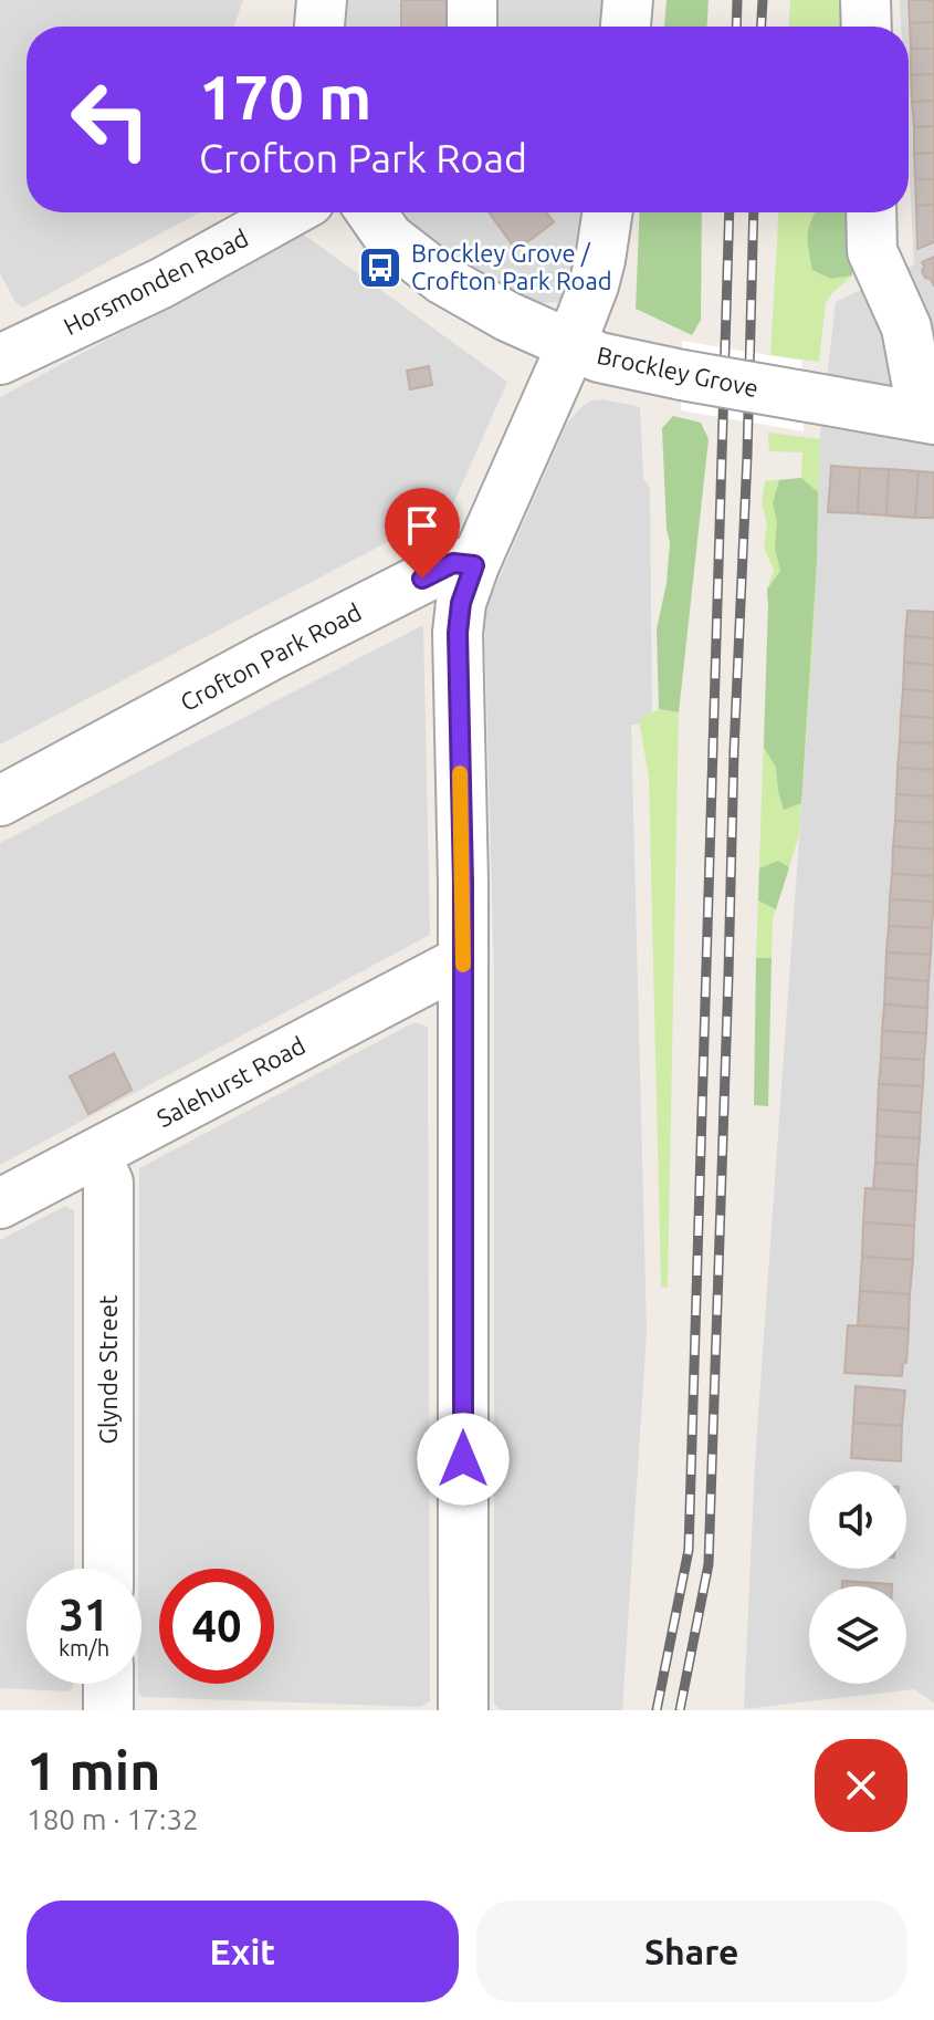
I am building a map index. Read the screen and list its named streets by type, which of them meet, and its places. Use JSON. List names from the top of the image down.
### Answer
{
  "streets": {
    "street": [
      "Horsmonden Road",
      "Brockley Grove",
      "Crofton Park Road",
      "Salehurst Road",
      "Glynde Street"
    ]
  },
  "crossings": [
    ["Salehurst Road", "Glynde Street"]
  ],
  "places": {
    "bus stop": ["Brockley Grove / Crofton Park Road"]
  },
  "page": {
    "turn": ["170 m", "Crofton Park Road"],
    "speed": "31 km/h",
    "limit": "40",
    "heading": ["1 min", "180 m · 17:32"],
    "buttons": ["Exit", "Share"]
  }
}
